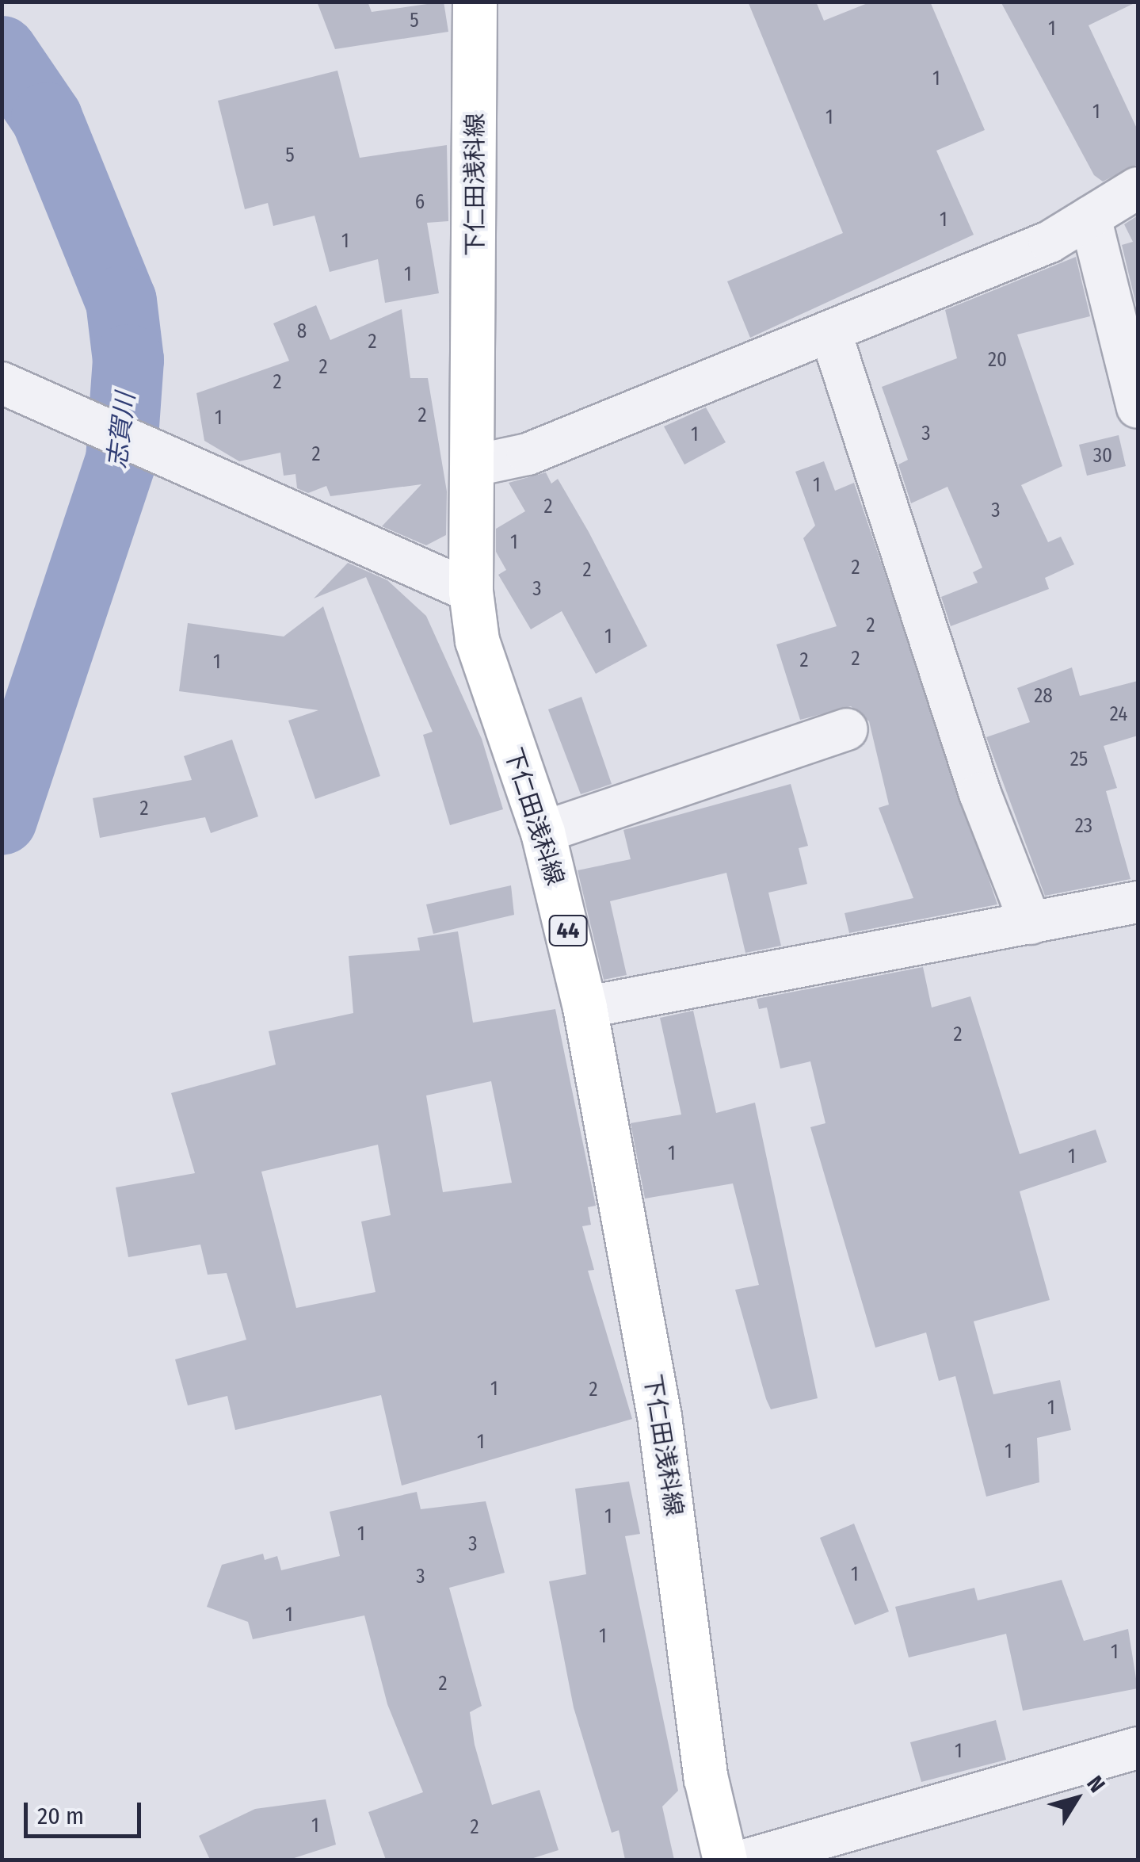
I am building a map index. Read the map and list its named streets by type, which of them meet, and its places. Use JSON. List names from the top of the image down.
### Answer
{
  "streets": {
    "main road": ["下仁田浅科線", "44"]
  },
  "water": ["志賀川"],
  "house_numbers": [
    "5",
    "1",
    "1",
    "1",
    "1",
    "5",
    "6",
    "1",
    "1",
    "1",
    "8",
    "2",
    "20",
    "2",
    "2",
    "2",
    "1",
    "3",
    "1",
    "2",
    "30",
    "1",
    "2",
    "3",
    "1",
    "2",
    "2",
    "3",
    "2",
    "1",
    "2",
    "2",
    "1",
    "28",
    "24",
    "25",
    "2",
    "23",
    "2",
    "1",
    "1",
    "1",
    "2",
    "1",
    "1",
    "1",
    "1",
    "1",
    "3",
    "1",
    "3",
    "1",
    "1",
    "1",
    "2",
    "1",
    "1",
    "2"
  ],
  "scale_bar": "20 m",
  "north": "top right"
}
